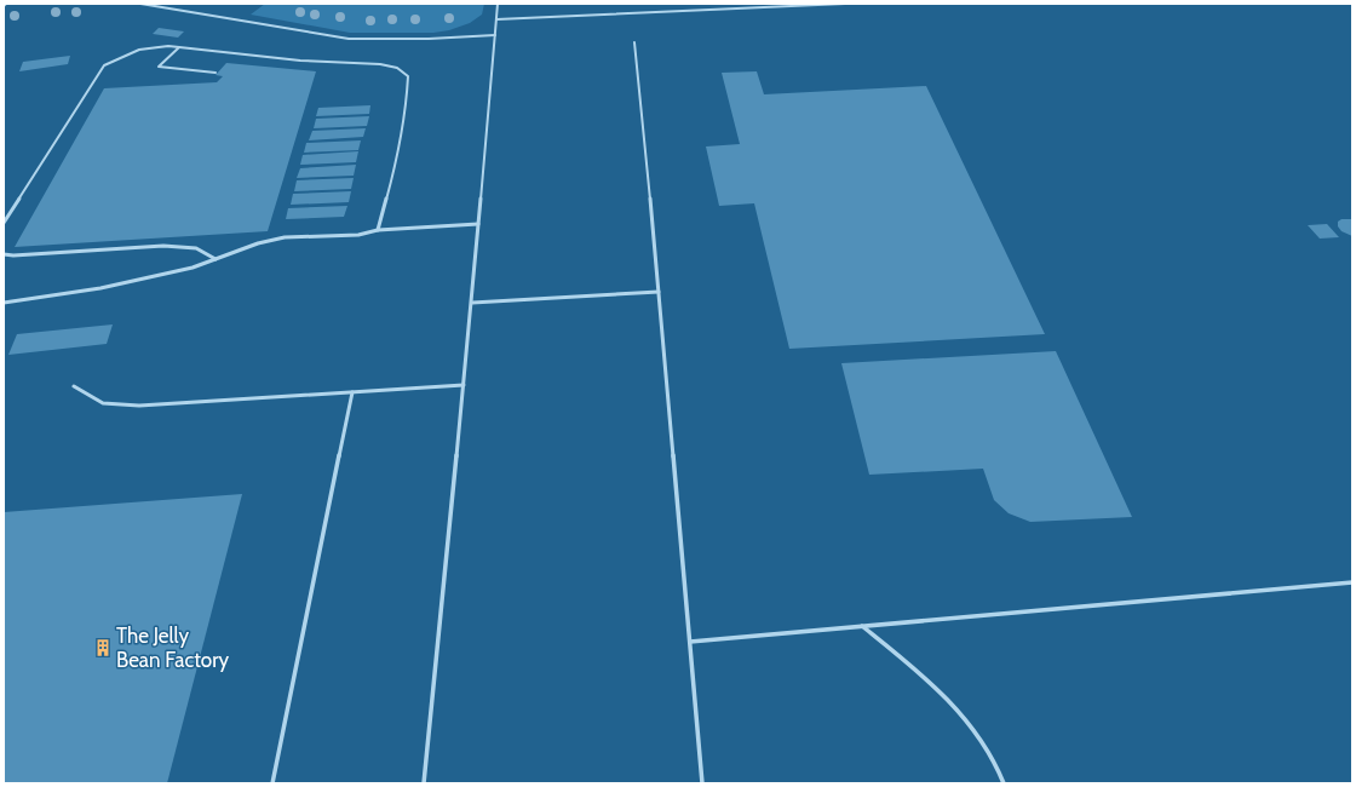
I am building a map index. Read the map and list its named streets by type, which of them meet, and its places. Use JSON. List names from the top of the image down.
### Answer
{
  "places": {
    "building": ["The Jelly Bean Factory"]
  }
}
